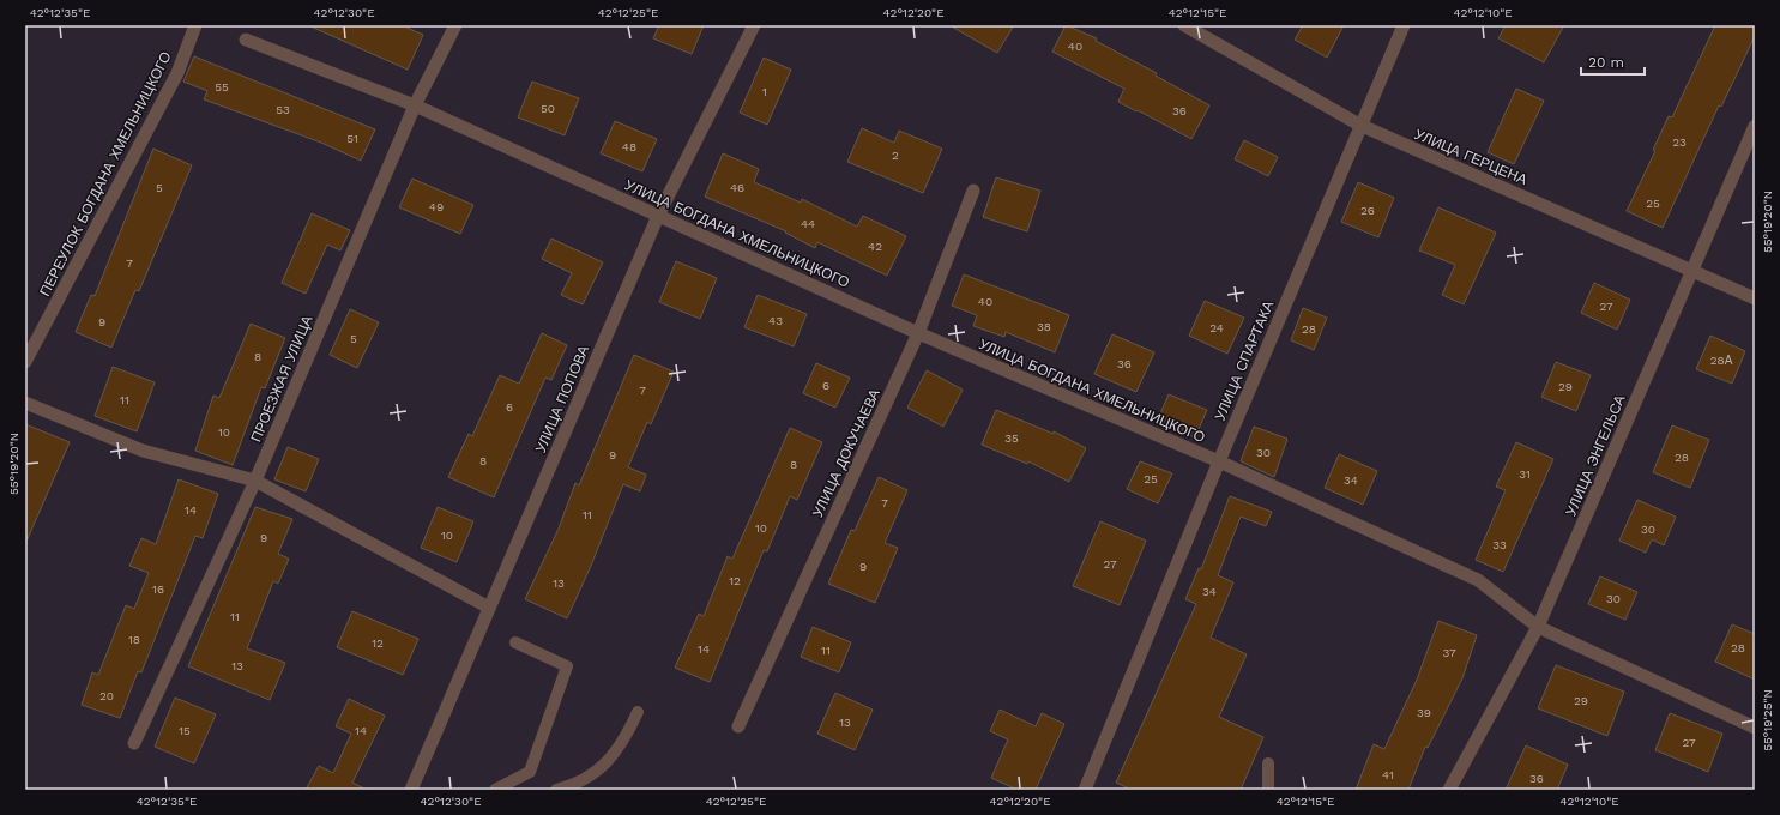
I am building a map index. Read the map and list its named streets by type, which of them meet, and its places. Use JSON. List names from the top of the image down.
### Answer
{
  "streets": {
    "street": [
      "УЛИЦА ГЕРЦЕНА",
      "ПЕРЕУЛОК БОГДАНА ХМЕЛЬНИЦКОГО",
      "УЛИЦА БОГДАНА ХМЕЛЬНИЦКОГО",
      "УЛИЦА СПАРТАКА",
      "ПРОЕЗЖАЯ УЛИЦА",
      "УЛИЦА ПОПОВА",
      "УЛИЦА ДОКУЧАЕВА",
      "УЛИЦА ЭНГЕЛЬСА"
    ]
  },
  "crossings": [
    ["УЛИЦА ГЕРЦЕНА", "УЛИЦА СПАРТАКА"],
    ["УЛИЦА ГЕРЦЕНА", "УЛИЦА ЭНГЕЛЬСА"],
    ["УЛИЦА БОГДАНА ХМЕЛЬНИЦКОГО", "УЛИЦА СПАРТАКА"],
    ["УЛИЦА БОГДАНА ХМЕЛЬНИЦКОГО", "ПРОЕЗЖАЯ УЛИЦА"],
    ["УЛИЦА БОГДАНА ХМЕЛЬНИЦКОГО", "УЛИЦА ПОПОВА"],
    ["УЛИЦА БОГДАНА ХМЕЛЬНИЦКОГО", "УЛИЦА ДОКУЧАЕВА"],
    ["УЛИЦА БОГДАНА ХМЕЛЬНИЦКОГО", "УЛИЦА ЭНГЕЛЬСА"]
  ],
  "house_numbers": [
    "40",
    "55",
    "1",
    "50",
    "53",
    "36",
    "51",
    "23",
    "48",
    "2",
    "5",
    "46",
    "25",
    "49",
    "26",
    "44",
    "42",
    "7",
    "40",
    "27",
    "43",
    "9",
    "38",
    "24",
    "28",
    "5",
    "8",
    "28А",
    "36",
    "6",
    "29",
    "7",
    "11",
    "6",
    "10",
    "35",
    "30",
    "9",
    "28",
    "8",
    "8",
    "31",
    "25",
    "34",
    "7",
    "14",
    "11",
    "10",
    "30",
    "10",
    "9",
    "33",
    "27",
    "9",
    "12",
    "13",
    "16",
    "34",
    "30",
    "11",
    "18",
    "12",
    "28",
    "14",
    "11",
    "37",
    "13",
    "20",
    "29",
    "39",
    "13",
    "15",
    "14",
    "27",
    "41",
    "36"
  ],
  "scale_bar": "20 m",
  "coordinates": [
    "42°12'35\"E",
    "42°12'30\"E",
    "42°12'25\"E",
    "42°12'20\"E",
    "42°12'15\"E",
    "42°12'10\"E",
    "55°19'20\"N",
    "55°19'25\"N"
  ]
}
